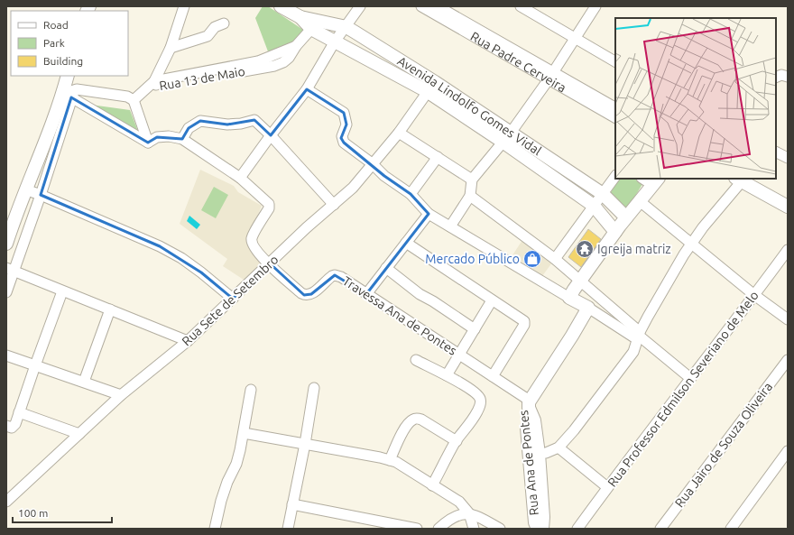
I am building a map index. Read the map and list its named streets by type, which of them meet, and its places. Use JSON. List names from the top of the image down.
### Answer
{
  "streets": {
    "main road": ["Avenida Lindolfo Gomes Vidal", "Rua Ana de Pontes"],
    "street": [
      "Rua Padre Cerveira",
      "Rua 13 de Maio",
      "Rua Sete de Setembro",
      "Travessa Ana de Pontes",
      "Rua Professor Edmilson Severiano de Melo",
      "Rua Jairo de Souza Oliveira"
    ]
  },
  "crossings": [
    ["Rua 13 de Maio", "Avenida Lindolfo Gomes Vidal"],
    ["Avenida Lindolfo Gomes Vidal", "Rua Sete de Setembro"],
    ["Rua Sete de Setembro", "Travessa Ana de Pontes"],
    ["Travessa Ana de Pontes", "Rua Ana de Pontes"]
  ],
  "places": {
    "temple": ["Igreija matriz"],
    "shop": ["Mercado Público"]
  },
  "legend": ["Road", "Park", "Building"],
  "scale_bar": "100 m"
}
